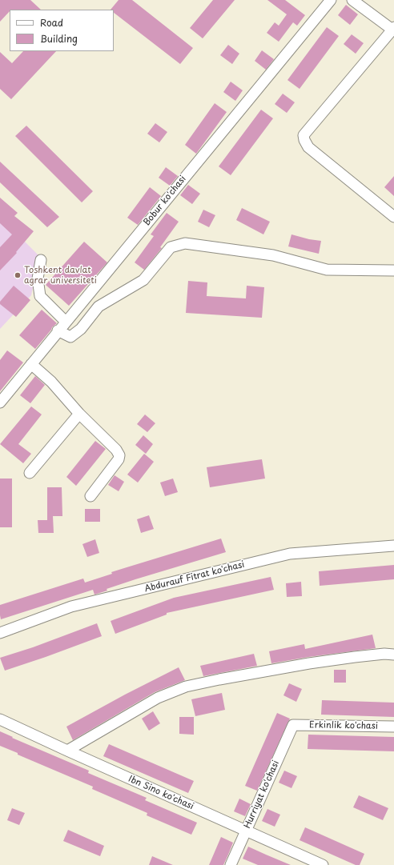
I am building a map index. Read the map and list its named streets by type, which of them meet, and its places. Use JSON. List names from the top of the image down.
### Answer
{
  "streets": {
    "street": [
      "Bobur ko'chasi",
      "Abdurauf Fitrat ko'chasi",
      "Erkinlik ko'chasi",
      "Ibn Sino ko'chasi",
      "Hurriyat ko'chasi"
    ]
  },
  "crossings": [
    ["Erkinlik ko'chasi", "Hurriyat ko'chasi"],
    ["Ibn Sino ko'chasi", "Hurriyat ko'chasi"]
  ],
  "places": ["Toshkent davlat agrar universiteti"],
  "legend": ["Road", "Building"]
}
